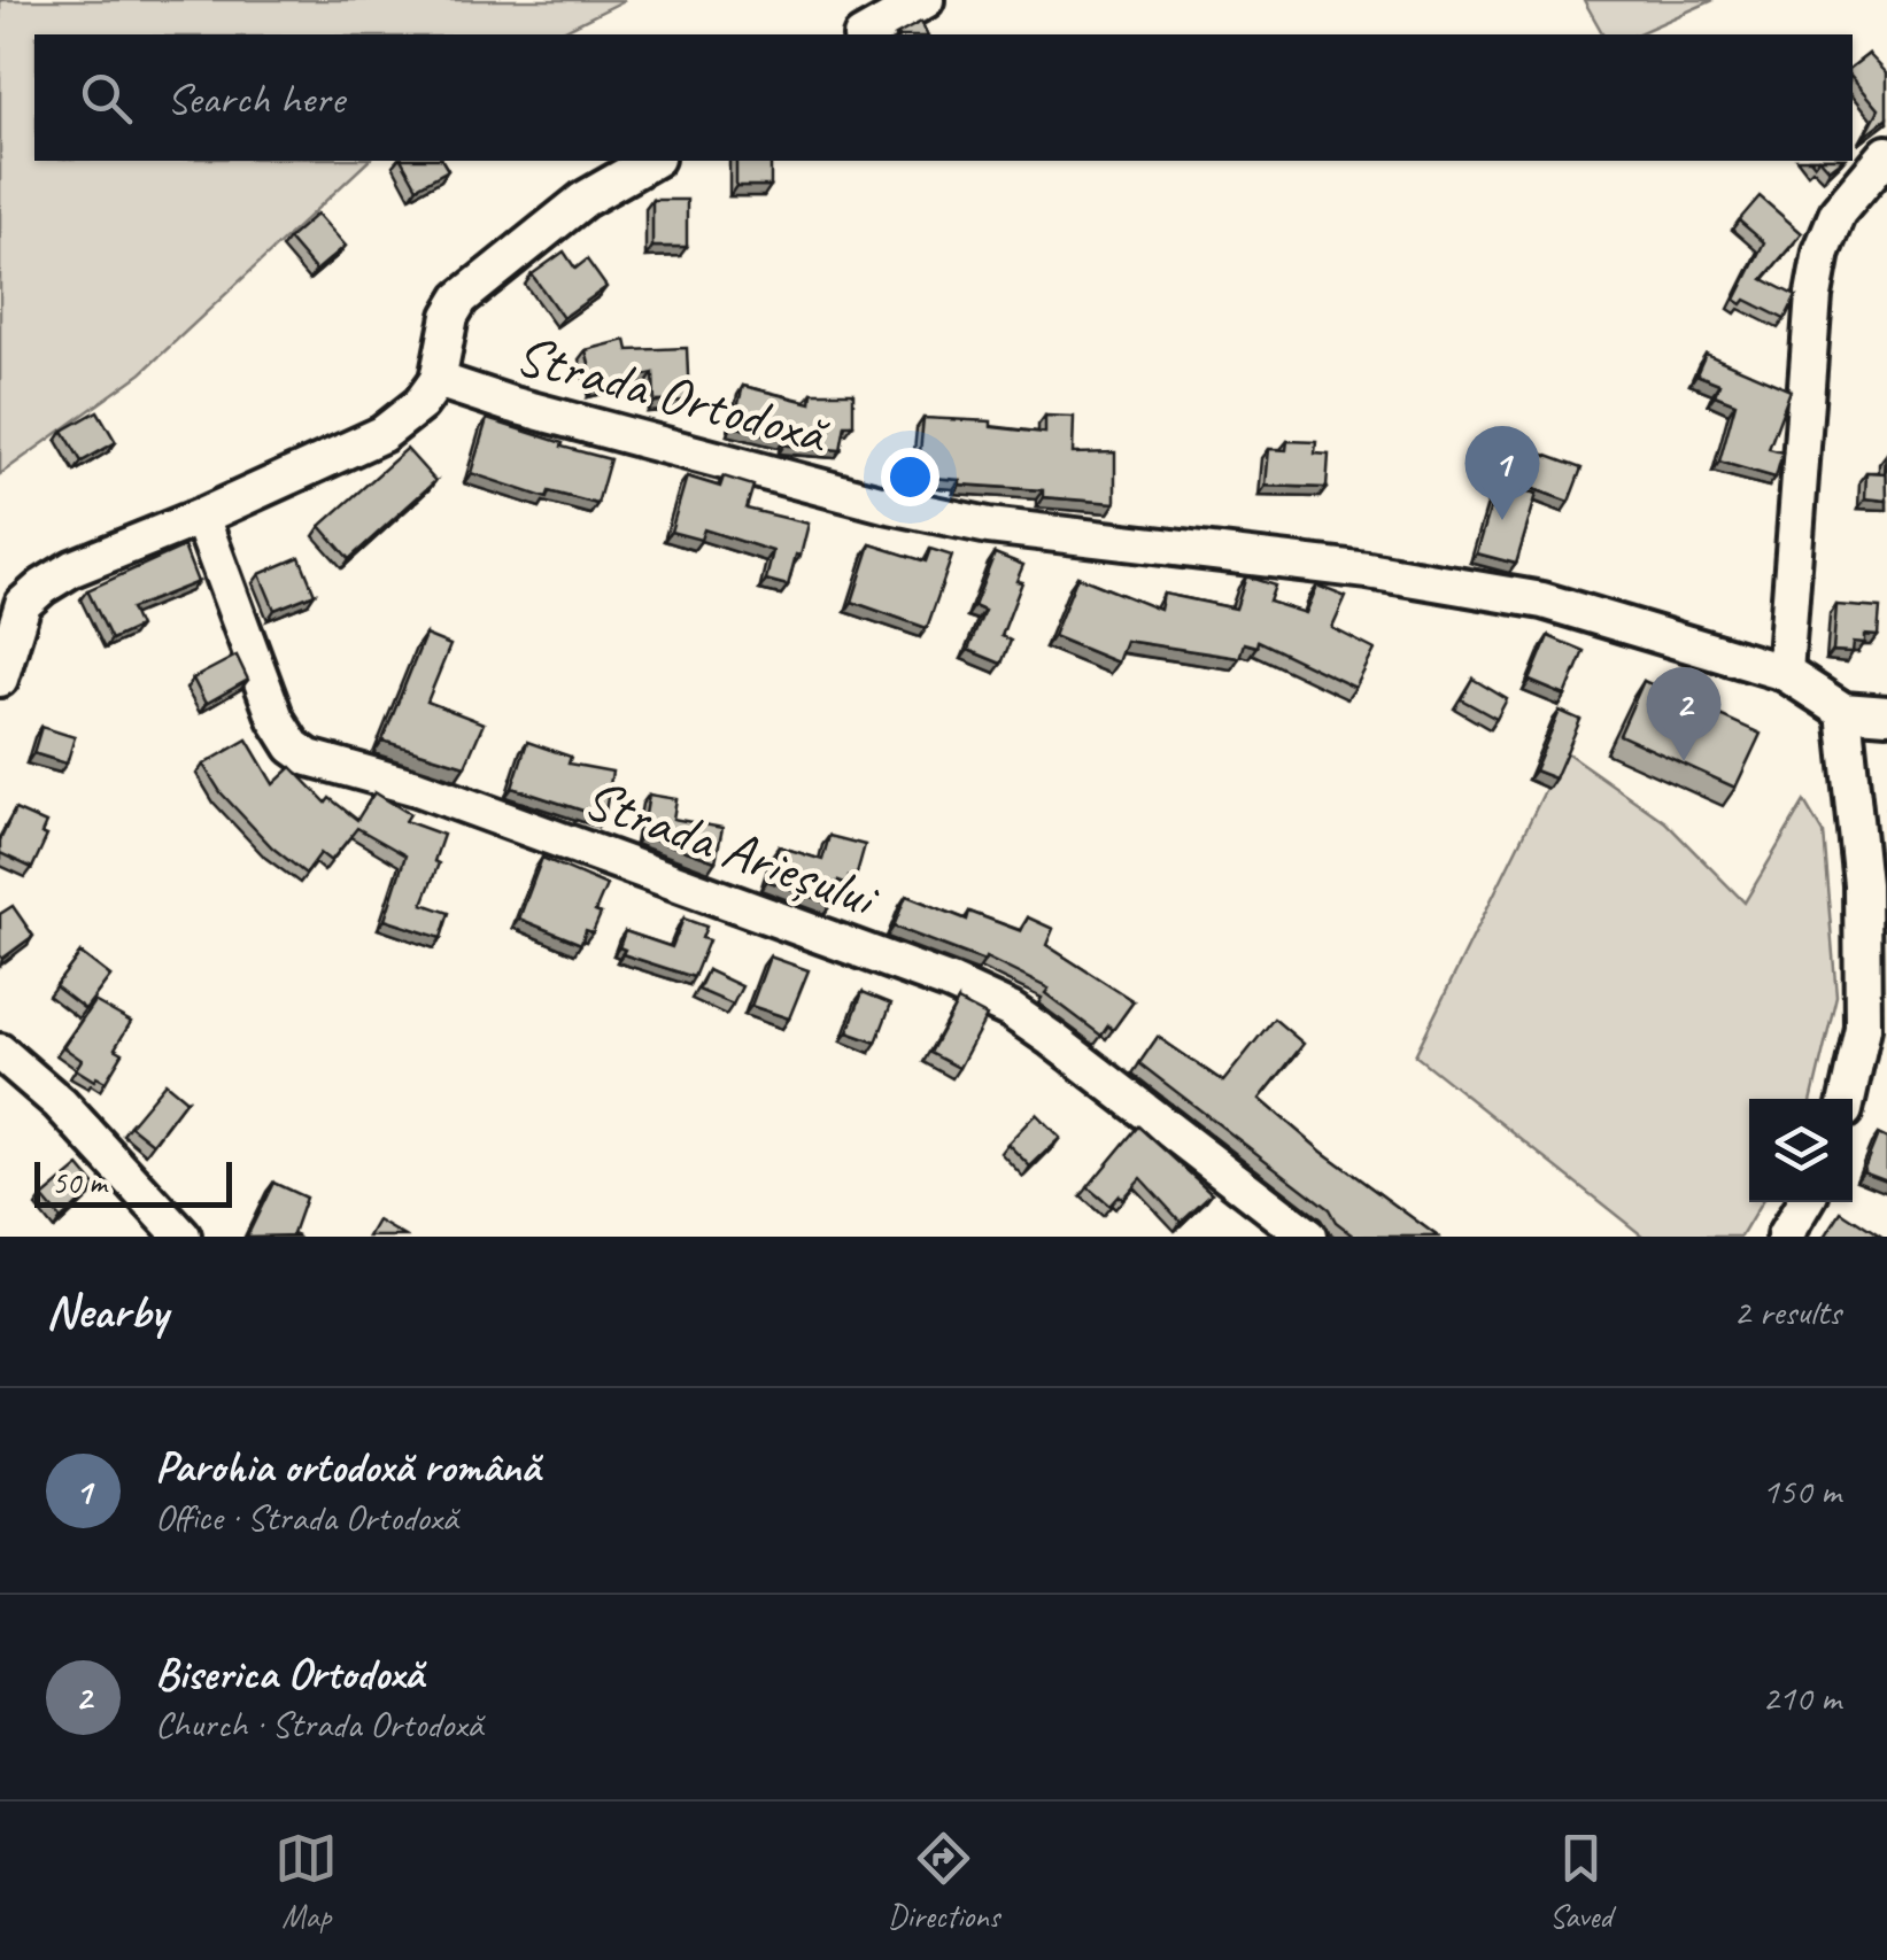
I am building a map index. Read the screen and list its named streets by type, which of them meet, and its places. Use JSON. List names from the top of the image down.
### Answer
{
  "streets": {
    "street": ["Strada Ortodoxă", "Strada Arieșului"]
  },
  "crossings": [
    ["Strada Ortodoxă", "Strada Arieșului"]
  ],
  "scale_bar": "50 m",
  "page": {
    "search": "Search here",
    "pins": ["1", "2"],
    "scale": "50 m",
    "heading": ["Nearby", "2 results"],
    "list": [
      {
        "mark": "1",
        "name": "Parohia ortodoxă română",
        "note": "Office · Strada Ortodoxă",
        "value": "150 m"
      },
      {
        "mark": "2",
        "name": "Biserica Ortodoxă",
        "note": "Church · Strada Ortodoxă",
        "value": "210 m"
      }
    ],
    "nav": ["Map", "Directions", "Saved"]
  }
}
